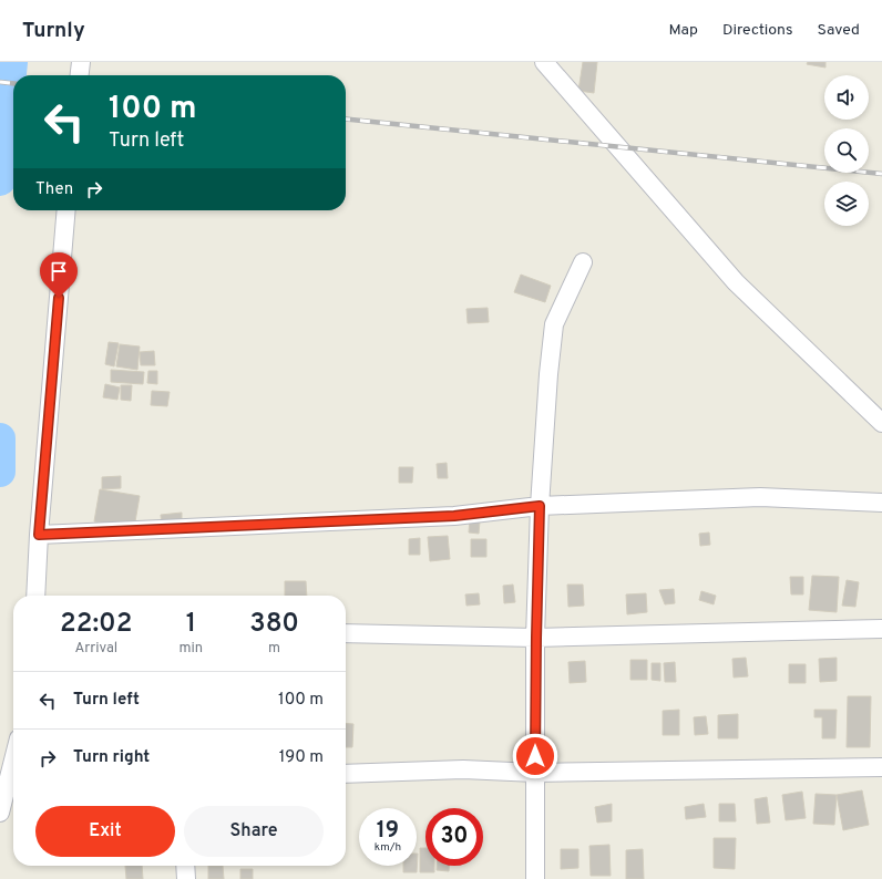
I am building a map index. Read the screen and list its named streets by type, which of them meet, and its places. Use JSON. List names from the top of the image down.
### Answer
{
  "page": {
    "header": "Turnly",
    "nav": ["Map", "Directions", "Saved"],
    "turn": ["100 m", "Turn left"],
    "then": "Then",
    "eta": [
      "22:02",
      "Arrival",
      "1",
      "min",
      "380",
      "m"
    ],
    "list": [
      {
        "name": "Turn left",
        "value": "100 m"
      },
      {
        "name": "Turn right",
        "value": "190 m"
      }
    ],
    "buttons": ["Exit", "Share"],
    "speed": "19 km/h",
    "limit": "30"
  }
}
